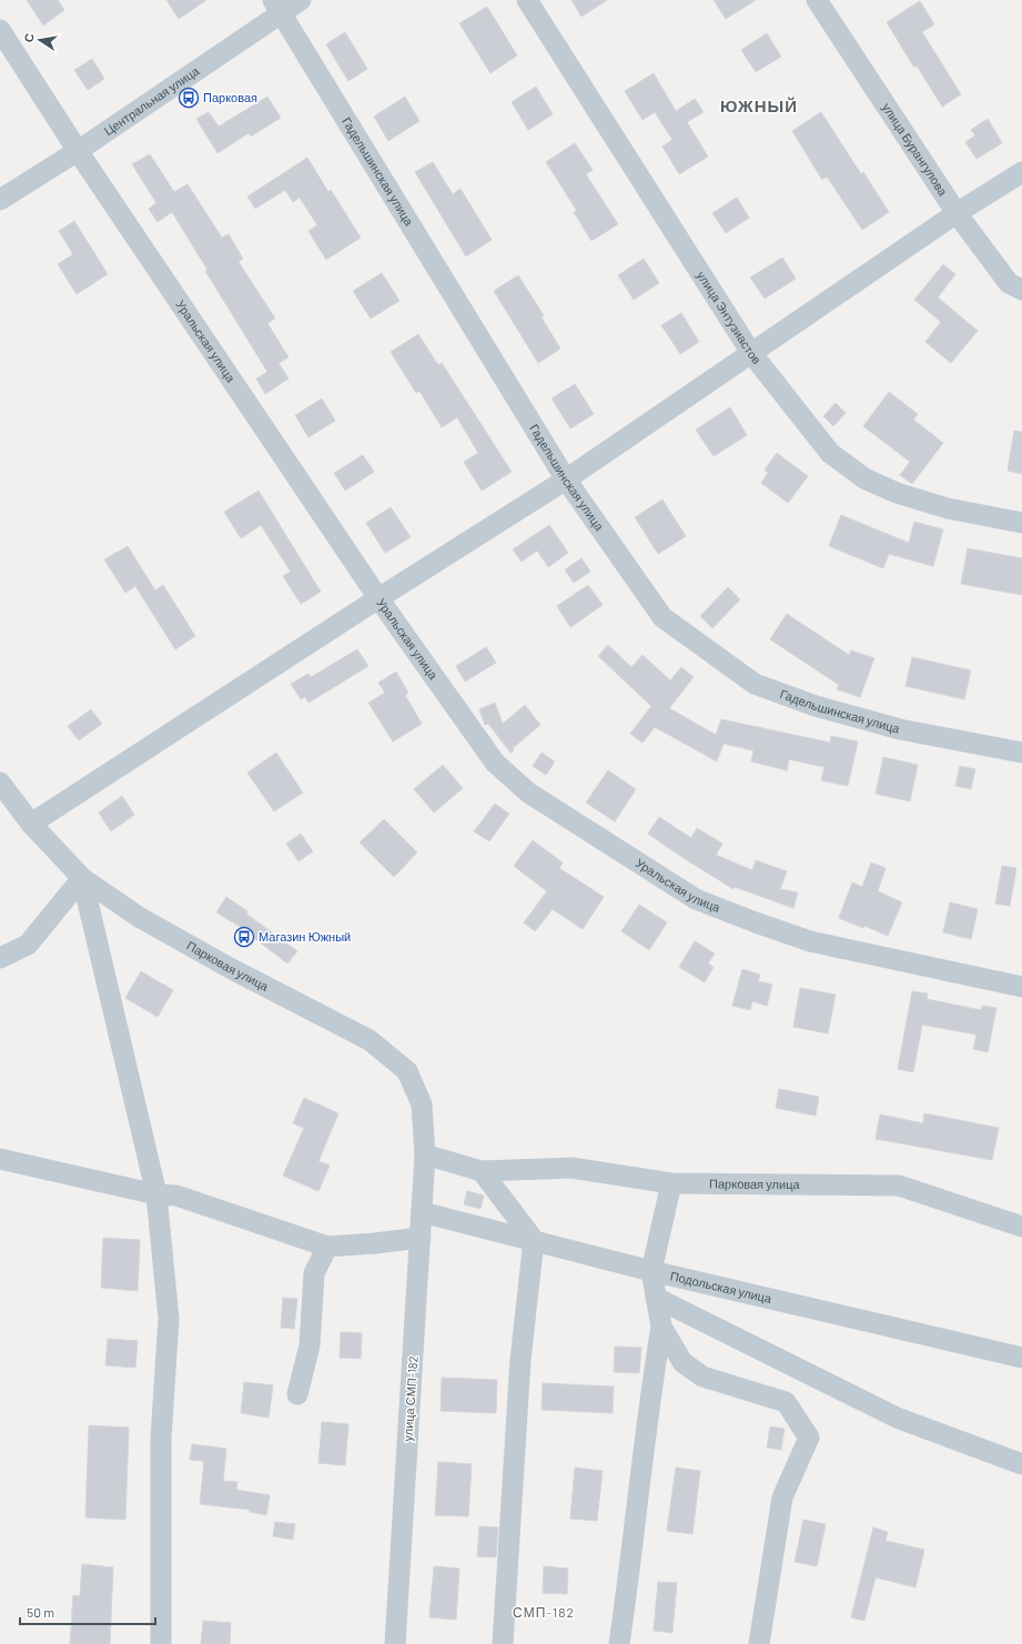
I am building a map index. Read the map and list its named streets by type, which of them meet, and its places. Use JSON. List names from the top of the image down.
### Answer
{
  "streets": {
    "street": [
      "Центральная улица",
      "улица Бурангулова",
      "Гадельшинская улица",
      "улица Энтузиастов",
      "Уральская улица",
      "Парковая улица",
      "Подольская улица",
      "улица СМП-182"
    ]
  },
  "crossings": [
    ["Центральная улица", "Гадельшинская улица"],
    ["Центральная улица", "Уральская улица"],
    ["Парковая улица", "улица СМП-182"],
    ["Подольская улица", "улица СМП-182"]
  ],
  "districts": ["ЮЖНЫЙ", "СМП-182"],
  "places": {
    "bus stop": ["Парковая", "Магазин Южный"]
  },
  "scale_bar": "50 m",
  "north": "left"
}
